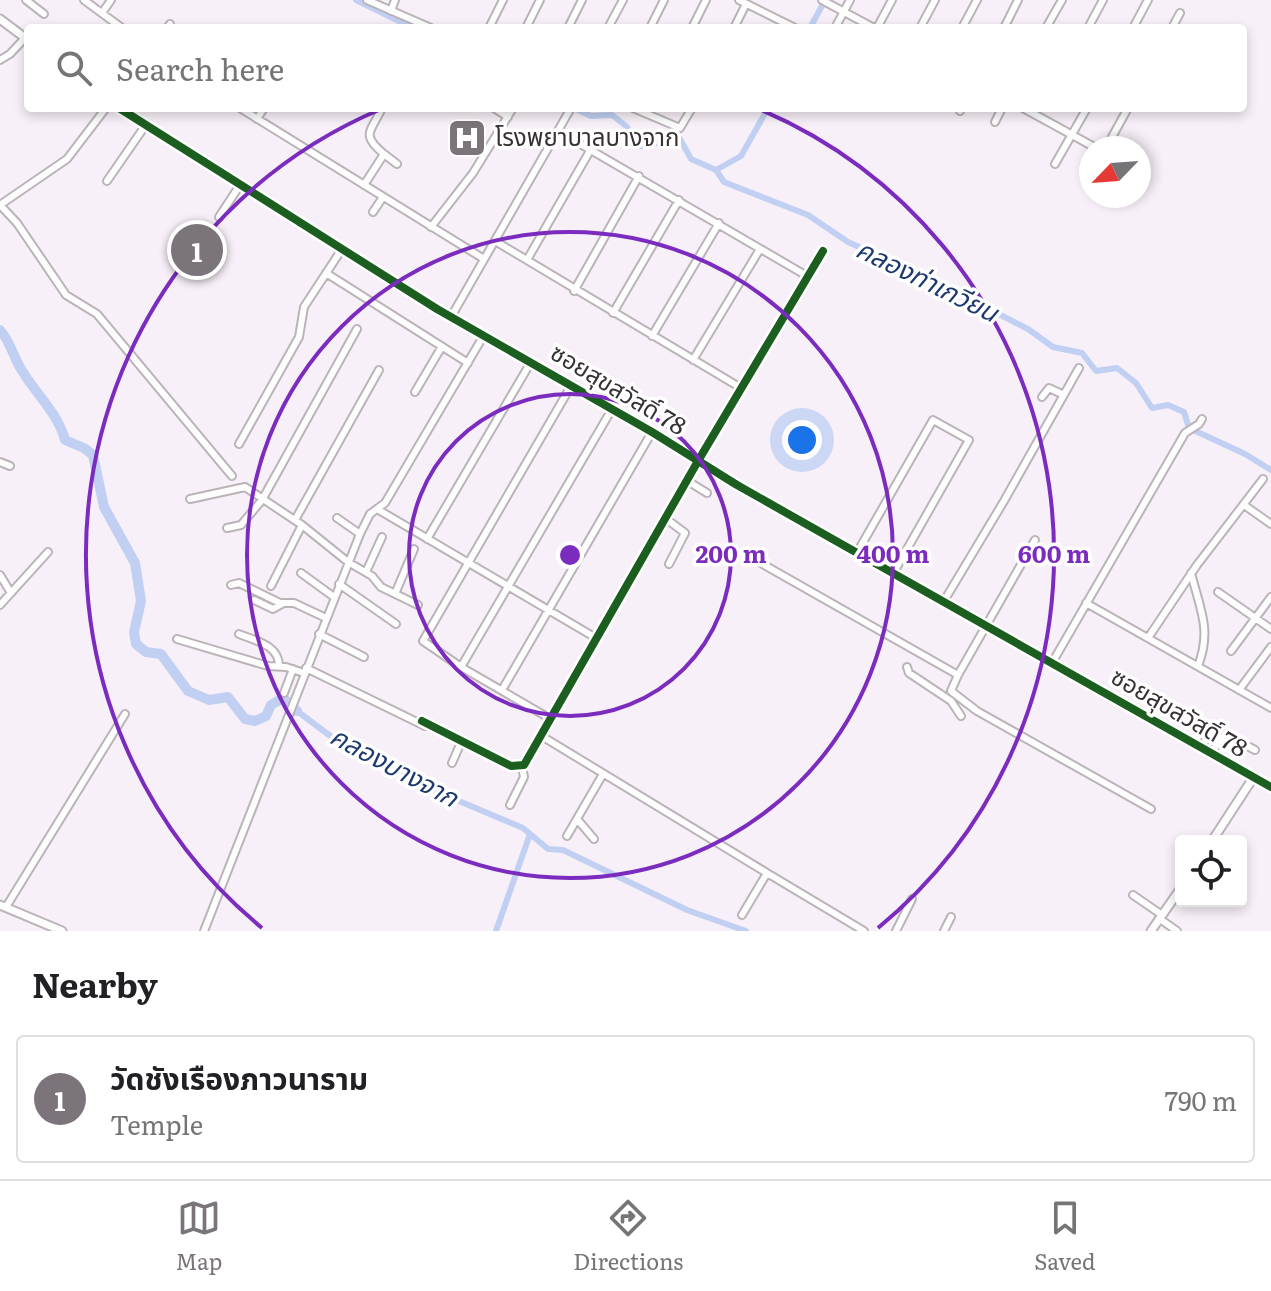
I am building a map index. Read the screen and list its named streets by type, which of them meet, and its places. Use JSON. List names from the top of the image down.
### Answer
{
  "streets": {
    "street": ["ซอยสุขสวัสดิ์ 78"]
  },
  "water": ["คลองท่าเกวียน", "คลองบางจาก"],
  "places": {
    "hospital": ["โรงพยาบาลบางจาก"]
  },
  "north": "bottom left",
  "page": {
    "search": "Search here",
    "pins": "1",
    "heading": "Nearby",
    "list": [
      {
        "mark": "1",
        "name": "วัดชังเรืองภาวนาราม",
        "note": "Temple",
        "value": "790 m"
      }
    ],
    "nav": ["Map", "Directions", "Saved"]
  },
  "rings": ["200 m", "400 m", "600 m"]
}
